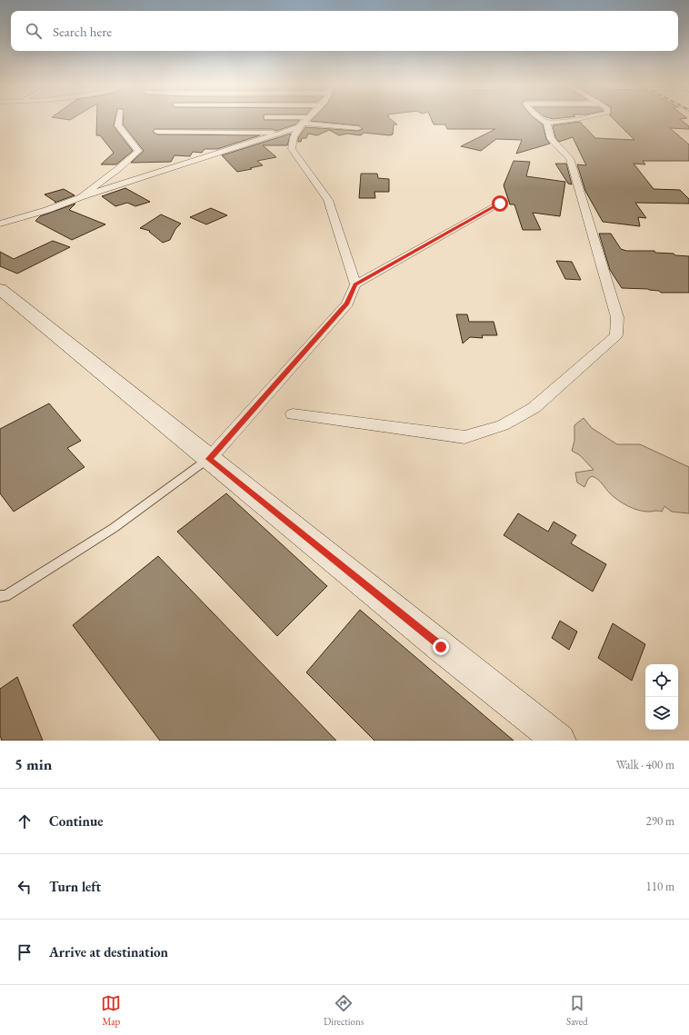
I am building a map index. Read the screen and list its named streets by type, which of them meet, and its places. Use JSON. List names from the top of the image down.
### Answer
{
  "page": {
    "search": "Search here",
    "heading": ["5 min", "Walk · 400 m"],
    "list": [
      ["Continue", "290 m"],
      ["Turn left", "110 m"],
      "Arrive at destination"
    ],
    "nav": ["Map", "Directions", "Saved"]
  }
}
